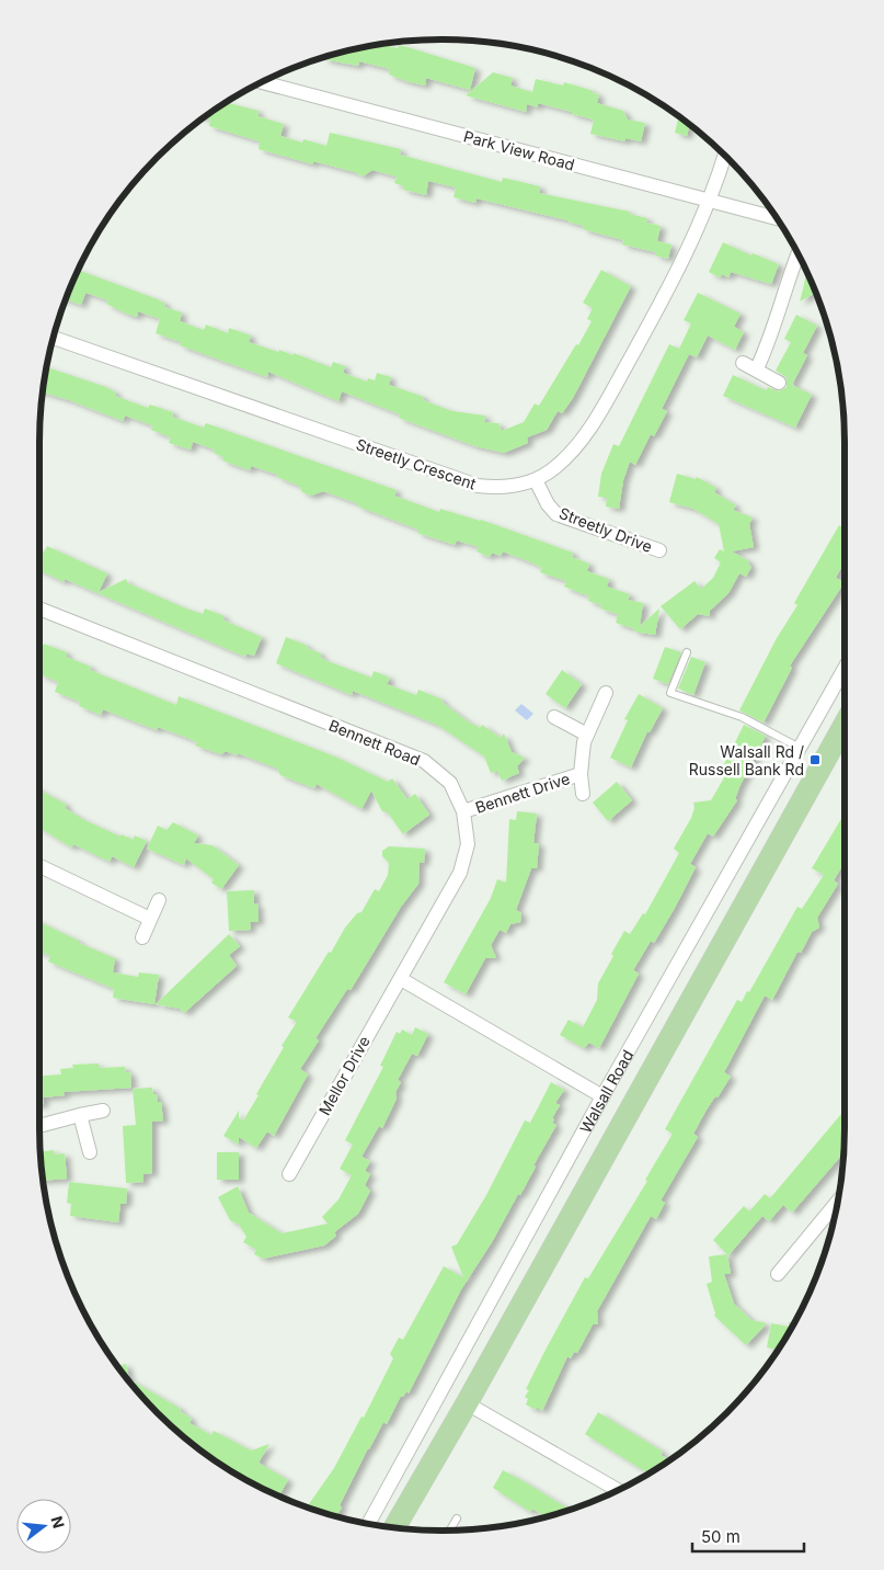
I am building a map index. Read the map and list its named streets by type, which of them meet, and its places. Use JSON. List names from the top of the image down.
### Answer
{
  "streets": {
    "main road": ["Walsall Road"],
    "street": [
      "Park View Road",
      "Streetly Crescent",
      "Streetly Drive",
      "Bennett Road",
      "Bennett Drive",
      "Mellor Drive"
    ]
  },
  "crossings": [
    ["Park View Road", "Streetly Crescent"],
    ["Streetly Crescent", "Streetly Drive"],
    ["Bennett Road", "Bennett Drive"],
    ["Bennett Road", "Mellor Drive"]
  ],
  "places": {
    "transit": ["Walsall Rd / Russell Bank Rd"]
  },
  "scale_bar": "50 m",
  "north": "right"
}
